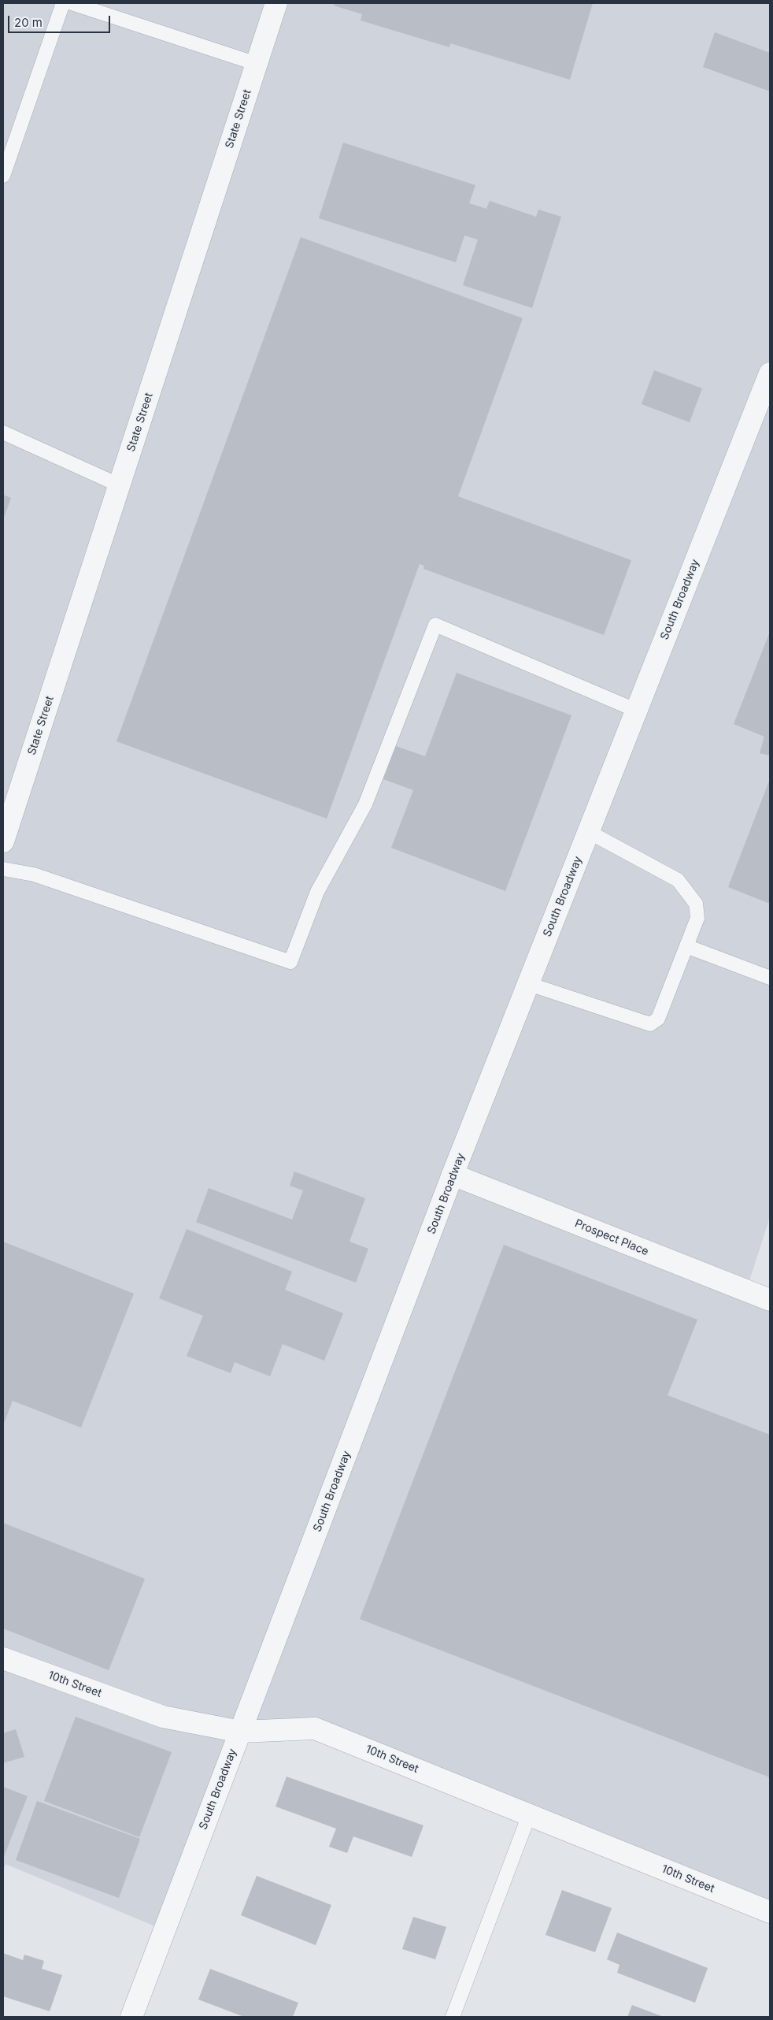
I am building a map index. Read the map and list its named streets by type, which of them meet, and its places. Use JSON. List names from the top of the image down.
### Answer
{
  "streets": {
    "street": [
      "State Street",
      "South Broadway",
      "Prospect Place",
      "10th Street"
    ]
  },
  "crossings": [
    ["South Broadway", "Prospect Place"],
    ["South Broadway", "10th Street"]
  ],
  "scale_bar": "20 m"
}
